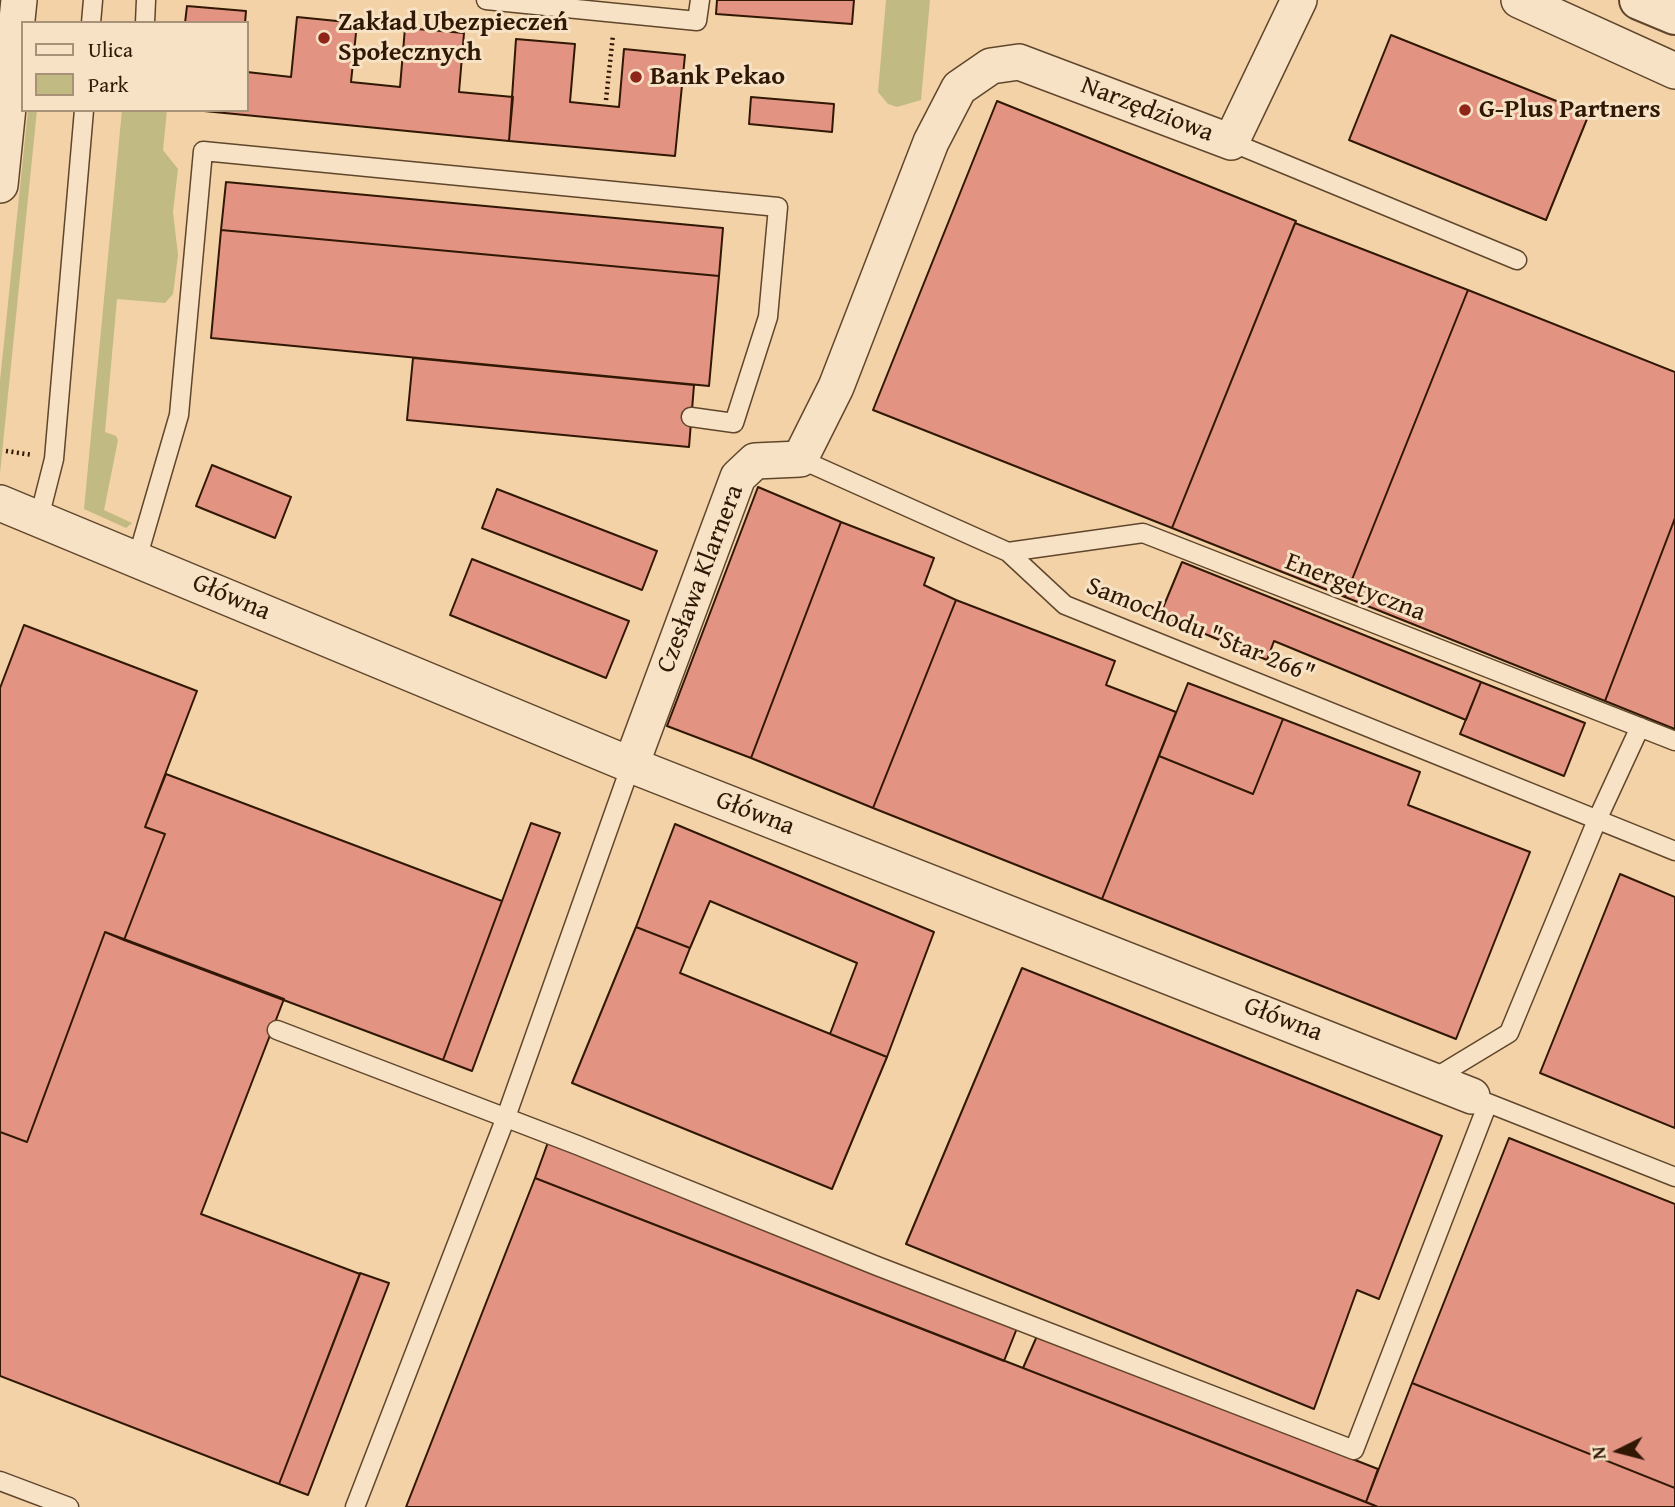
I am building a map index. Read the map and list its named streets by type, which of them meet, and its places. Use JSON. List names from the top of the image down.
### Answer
{
  "streets": {
    "street": ["Narzędziowa", "Czesława Klarnera", "Główna"],
    "lane": ["Energetyczna", "Samochodu \"Star 266\""]
  },
  "crossings": [
    ["Narzędziowa", "Czesława Klarnera"],
    ["Narzędziowa", "Samochodu \"Star 266\""],
    ["Czesława Klarnera", "Główna"],
    ["Czesława Klarnera", "Samochodu \"Star 266\""],
    ["Energetyczna", "Samochodu \"Star 266\""]
  ],
  "places": ["Zakład Ubezpieczeń Społecznych", "Bank Pekao", "G-Plus Partners"],
  "legend": ["Ulica", "Park"],
  "north": "left"
}
